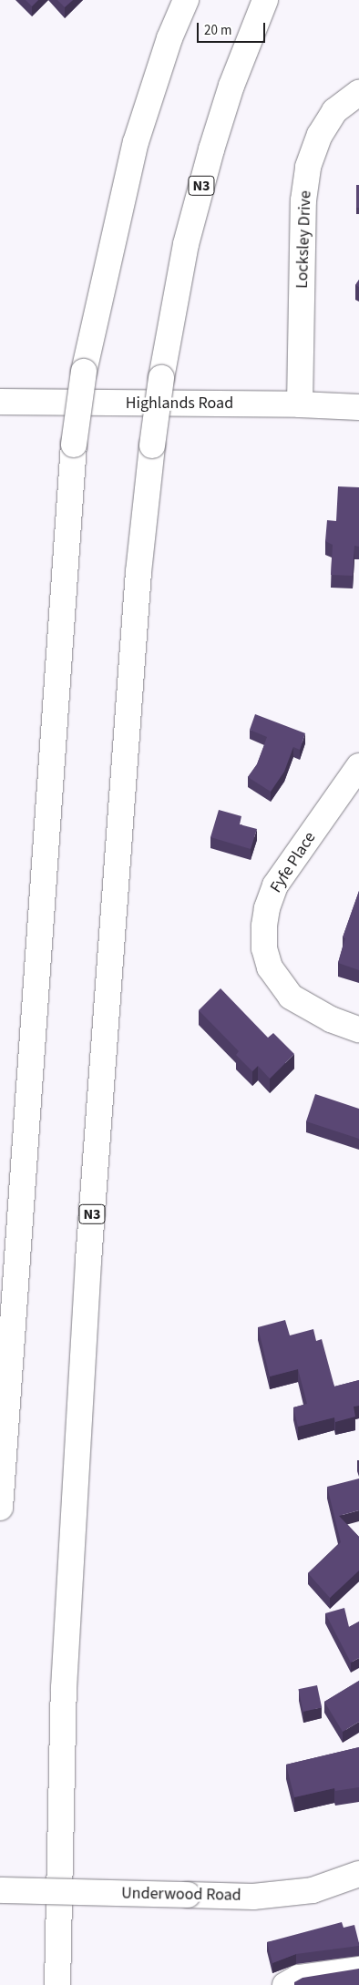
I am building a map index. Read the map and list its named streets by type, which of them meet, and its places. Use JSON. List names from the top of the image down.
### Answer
{
  "streets": {
    "main road": [
      "N3",
      "Locksley Drive",
      "Highlands Road",
      "Fyfe Place",
      "Underwood Road"
    ]
  },
  "crossings": [
    ["Locksley Drive", "Highlands Road"]
  ],
  "scale_bar": "20 m"
}
